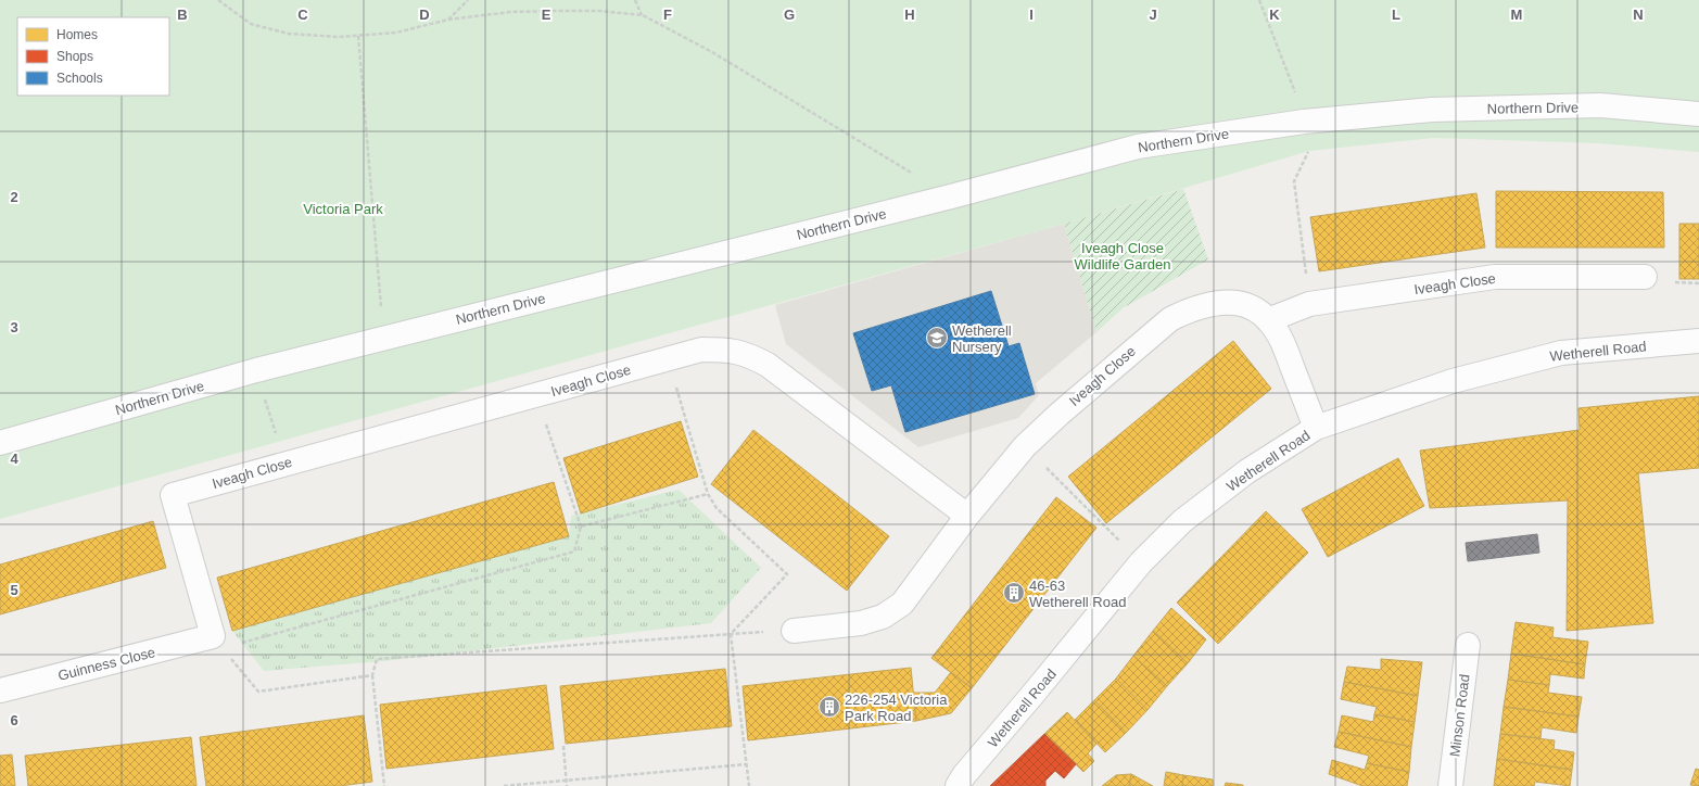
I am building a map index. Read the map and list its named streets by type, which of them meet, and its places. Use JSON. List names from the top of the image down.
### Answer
{
  "streets": {
    "street": [
      "Northern Drive",
      "Iveagh Close",
      "Wetherell Road",
      "Guinness Close",
      "Minson Road"
    ]
  },
  "crossings": [
    ["Iveagh Close", "Wetherell Road"],
    ["Iveagh Close", "Guinness Close"]
  ],
  "parks": ["Victoria Park", "Iveagh Close Wildlife Garden"],
  "places": {
    "school or university": ["Wetherell Nursery"],
    "building": ["46-63 Wetherell Road", "226-254 Victoria Park Road"]
  },
  "legend": ["Homes", "Shops", "Schools"],
  "grid": {
    "columns": [
      "B",
      "C",
      "D",
      "E",
      "F",
      "G",
      "H",
      "I",
      "J",
      "K",
      "L",
      "M",
      "N"
    ],
    "rows": [
      "2",
      "3",
      "4",
      "5",
      "6"
    ]
  }
}
